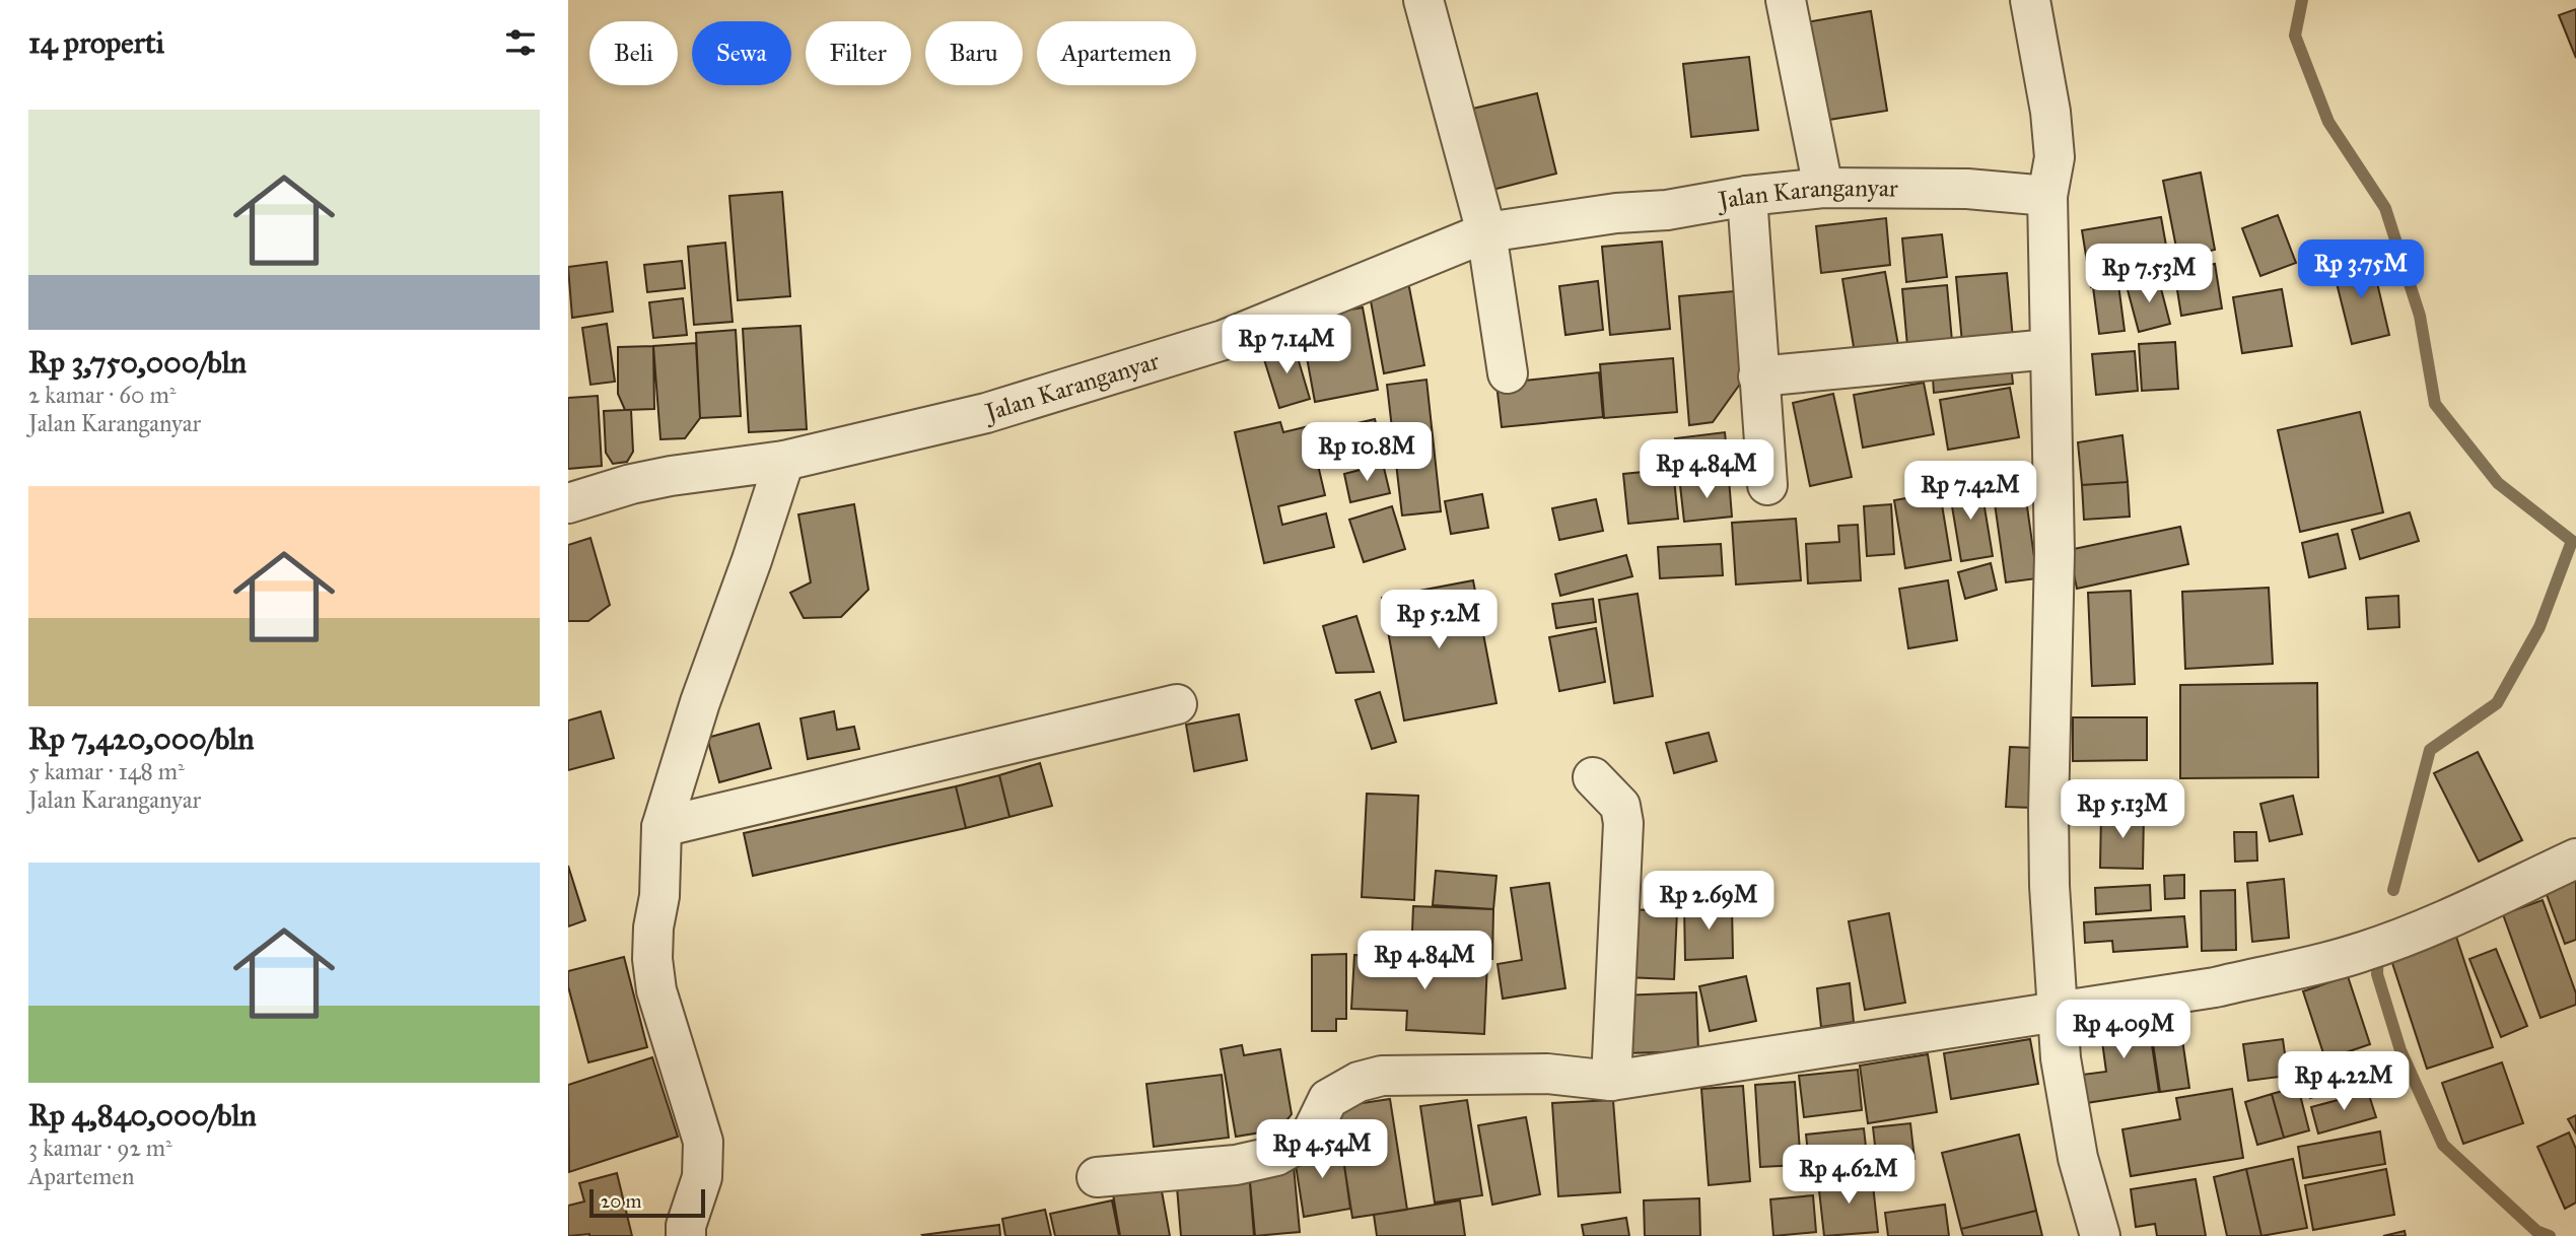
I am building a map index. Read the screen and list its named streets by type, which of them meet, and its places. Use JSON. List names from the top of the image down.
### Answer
{
  "streets": {
    "street": ["Jalan Karanganyar"]
  },
  "scale_bar": "20 m",
  "page": {
    "heading": "14 properti",
    "chip": [
      "Beli",
      "Sewa",
      "Filter",
      "Baru",
      "Apartemen"
    ],
    "list": [
      {
        "name": "Rp 3,750,000/bln",
        "note": "2 kamar · 60 m² · Jalan Karanganyar"
      },
      {
        "name": "Rp 7,420,000/bln",
        "note": "5 kamar · 148 m² · Jalan Karanganyar"
      },
      {
        "name": "Rp 4,840,000/bln",
        "note": "3 kamar · 92 m² · Apartemen"
      }
    ],
    "price": [
      "Rp 3.75M",
      "Rp 7.53M",
      "Rp 7.14M",
      "Rp 10.8M",
      "Rp 4.84M",
      "Rp 7.42M",
      "Rp 5.2M",
      "Rp 5.13M",
      "Rp 2.69M",
      "Rp 4.84M",
      "Rp 4.09M",
      "Rp 4.22M",
      "Rp 4.54M",
      "Rp 4.62M"
    ],
    "scale": "20 m"
  }
}
